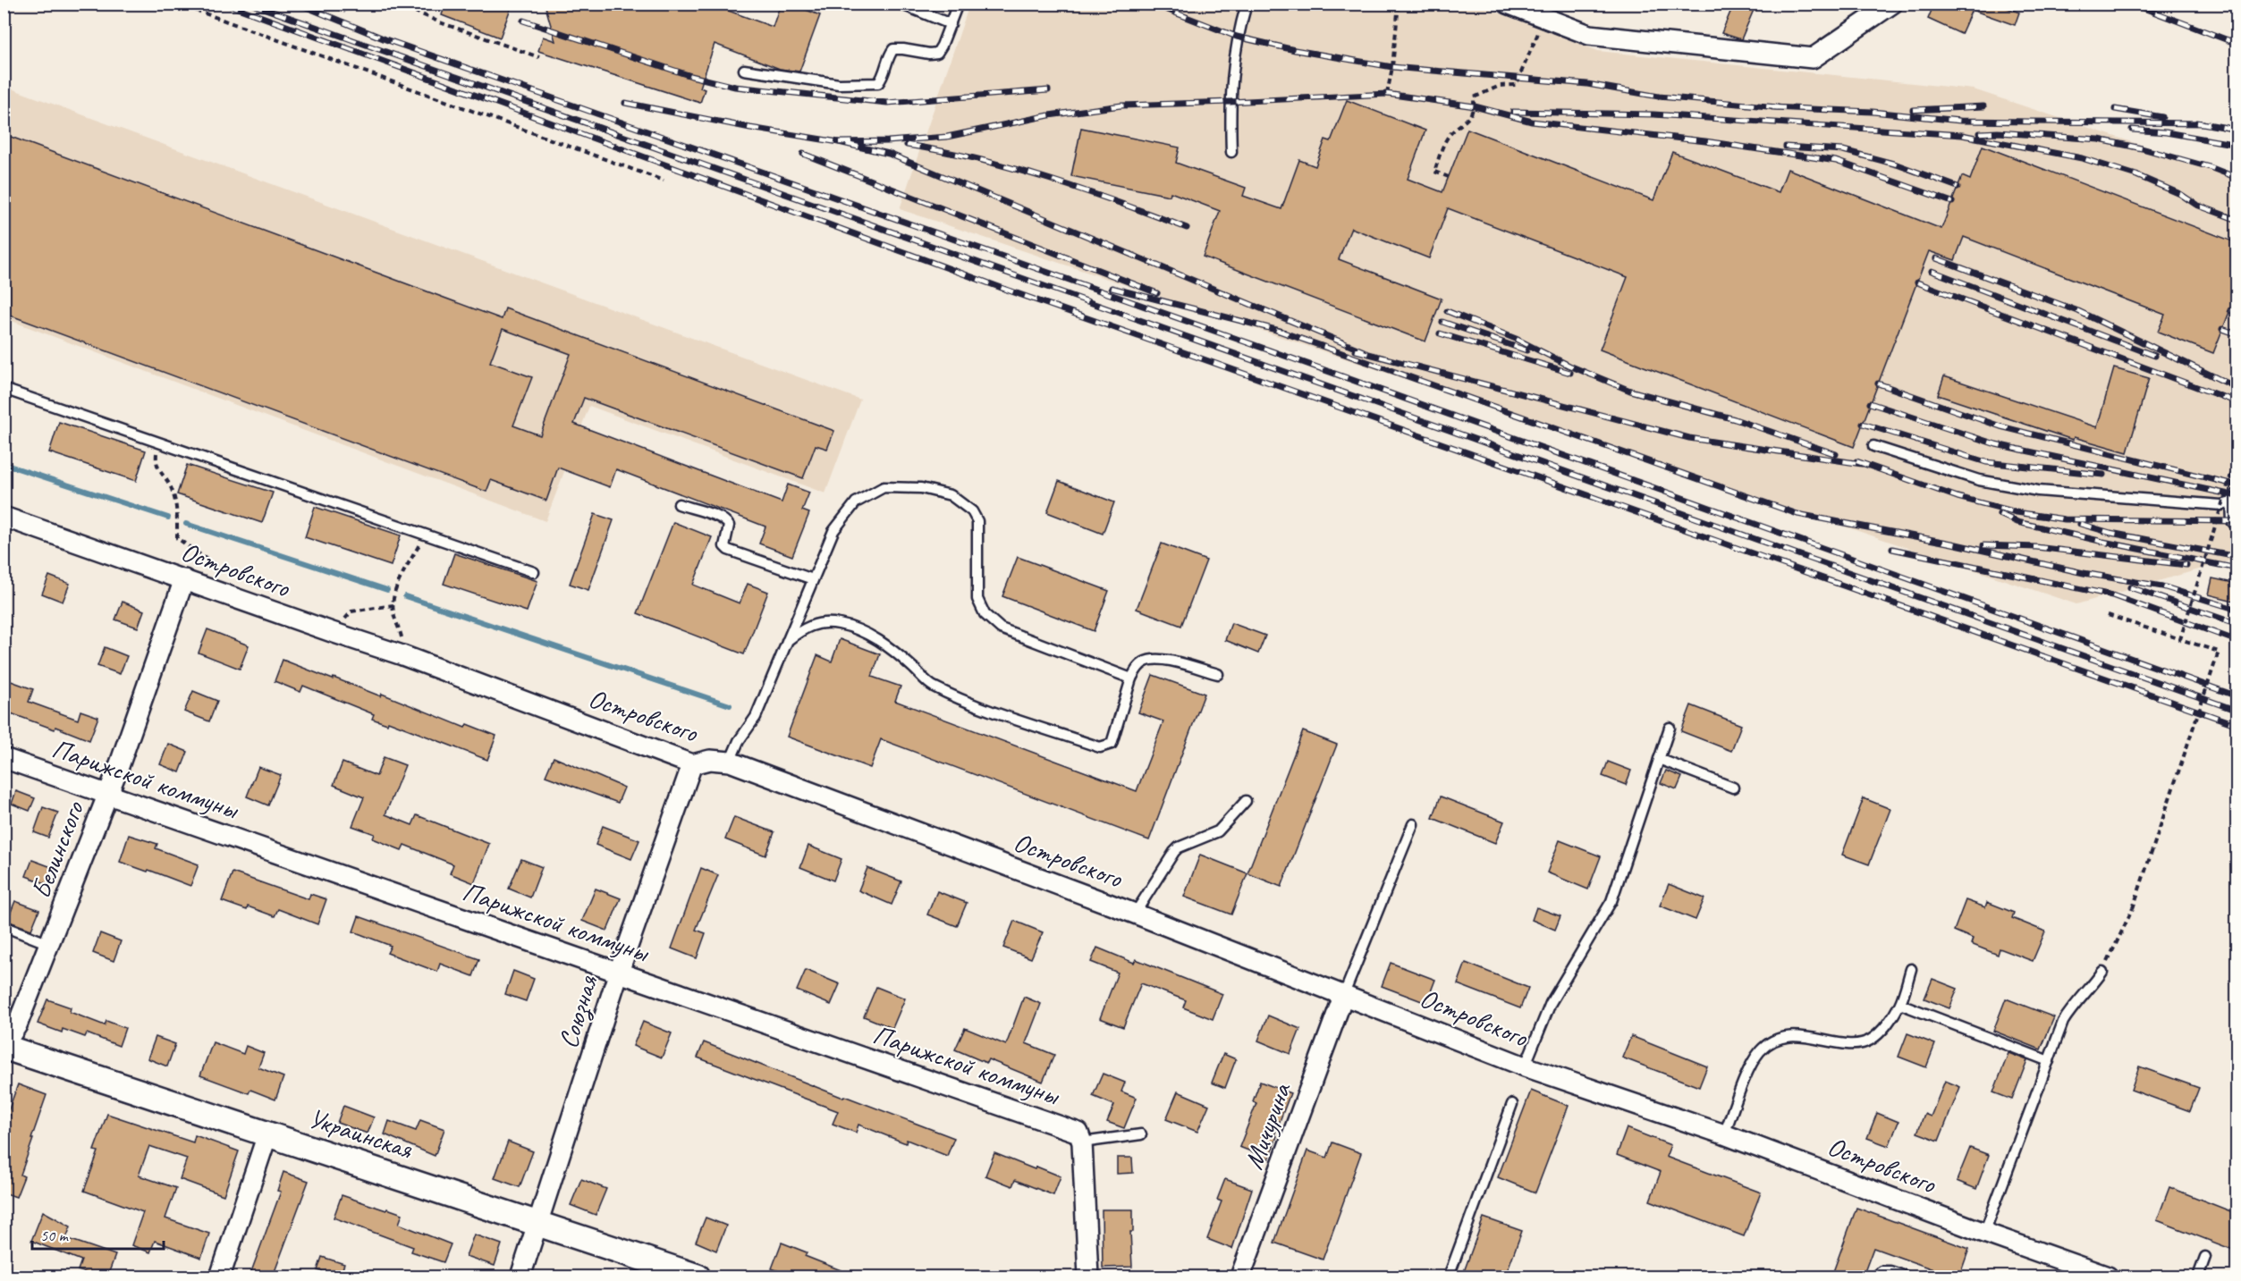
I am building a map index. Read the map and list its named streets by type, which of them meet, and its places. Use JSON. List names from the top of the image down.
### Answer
{
  "streets": {
    "street": [
      "Островского",
      "Парижской коммуны",
      "Белинского",
      "Союзная",
      "Мичурина",
      "Украинская"
    ]
  },
  "crossings": [
    ["Островского", "Белинского"],
    ["Островского", "Союзная"],
    ["Островского", "Мичурина"],
    ["Парижской коммуны", "Белинского"],
    ["Парижской коммуны", "Союзная"],
    ["Белинского", "Украинская"],
    ["Союзная", "Украинская"]
  ],
  "scale_bar": "50 m"
}
